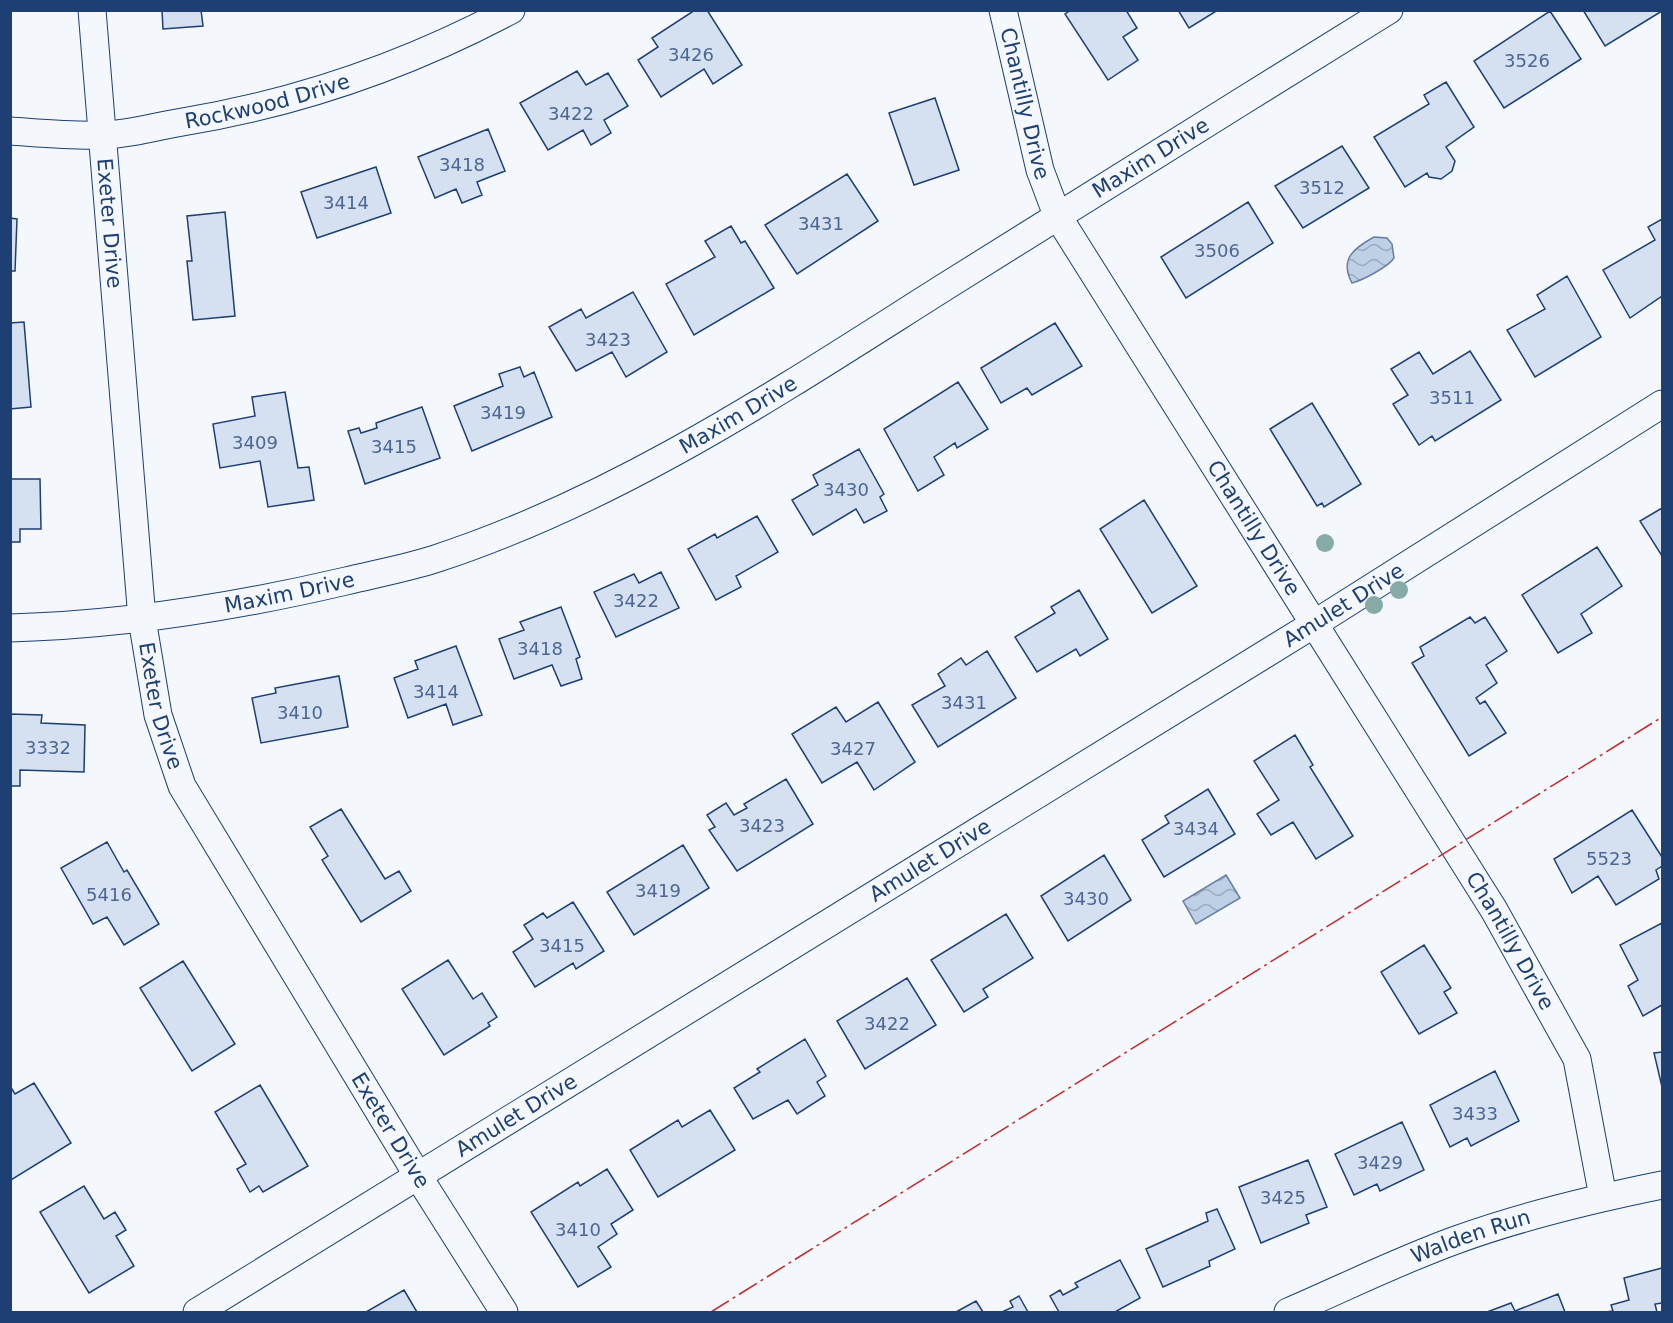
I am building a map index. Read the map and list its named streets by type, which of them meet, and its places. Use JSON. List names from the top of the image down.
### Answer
{
  "streets": {
    "street": [
      "Rockwood Drive",
      "Chantilly Drive",
      "Maxim Drive",
      "Exeter Drive",
      "Amulet Drive",
      "Walden Run"
    ]
  },
  "crossings": [
    ["Rockwood Drive", "Exeter Drive"],
    ["Chantilly Drive", "Maxim Drive"],
    ["Chantilly Drive", "Amulet Drive"],
    ["Chantilly Drive", "Walden Run"],
    ["Maxim Drive", "Exeter Drive"],
    ["Exeter Drive", "Amulet Drive"]
  ],
  "house_numbers": [
    "3426",
    "3526",
    "3422",
    "3418",
    "3512",
    "3414",
    "3431",
    "3506",
    "3423",
    "3511",
    "3419",
    "3409",
    "3415",
    "3430",
    "3422",
    "3418",
    "3414",
    "3431",
    "3410",
    "3332",
    "3427",
    "3423",
    "3434",
    "5523",
    "3419",
    "5416",
    "3430",
    "3415",
    "3422",
    "3433",
    "3429",
    "3425",
    "3410"
  ]
}
